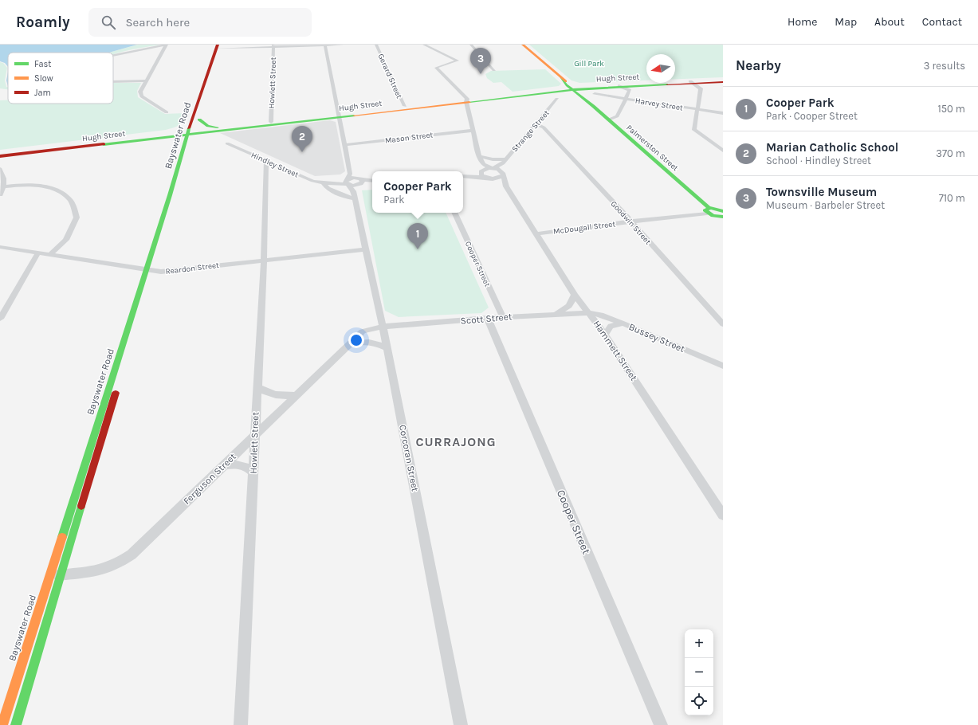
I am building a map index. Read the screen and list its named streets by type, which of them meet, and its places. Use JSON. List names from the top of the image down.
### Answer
{
  "streets": {
    "main road": ["Hugh Street", "Bayswater Road", "Palmerston Street"],
    "street": [
      "Gerard Street",
      "Howlett Street",
      "Harvey Street",
      "Strange Street",
      "Mason Street",
      "Hindley Street",
      "Goodwin Street",
      "McDougall Street",
      "Cooper Street",
      "Reardon Street",
      "Scott Street",
      "Bussey Street",
      "Hammett Street",
      "Corcoran Street",
      "Ferguson Street"
    ]
  },
  "crossings": [
    ["Gerard Street", "Hugh Street"],
    ["Hugh Street", "Howlett Street"],
    ["Hugh Street", "Bayswater Road"],
    ["Hugh Street", "Palmerston Street"],
    ["Hugh Street", "Corcoran Street"],
    ["Howlett Street", "Hindley Street"],
    ["Howlett Street", "Reardon Street"],
    ["Howlett Street", "Ferguson Street"],
    ["Strange Street", "Goodwin Street"],
    ["Bayswater Road", "Reardon Street"],
    ["Bayswater Road", "Ferguson Street"],
    ["Mason Street", "Corcoran Street"],
    ["Palmerston Street", "McDougall Street"],
    ["Hindley Street", "Corcoran Street"],
    ["Goodwin Street", "McDougall Street"],
    ["McDougall Street", "Hammett Street"],
    ["Cooper Street", "Scott Street"],
    ["Reardon Street", "Corcoran Street"],
    ["Scott Street", "Bussey Street"],
    ["Scott Street", "Hammett Street"],
    ["Scott Street", "Corcoran Street"],
    ["Scott Street", "Ferguson Street"],
    ["Bussey Street", "Hammett Street"],
    ["Corcoran Street", "Ferguson Street"]
  ],
  "districts": ["CURRAJONG"],
  "parks": ["Gill Park"],
  "legend": ["Fast", "Slow", "Jam"],
  "north": "left",
  "page": {
    "header": "Roamly",
    "search": "Search here",
    "nav": [
      "Home",
      "Map",
      "About",
      "Contact"
    ],
    "heading": ["Nearby", "3 results"],
    "pins": ["3", "2", "1"],
    "list": [
      {
        "mark": "1",
        "name": "Cooper Park",
        "note": "Park · Cooper Street",
        "value": "150 m"
      },
      {
        "mark": "2",
        "name": "Marian Catholic School",
        "note": "School · Hindley Street",
        "value": "370 m"
      },
      {
        "mark": "3",
        "name": "Townsville Museum",
        "note": "Museum · Barbeler Street",
        "value": "710 m"
      }
    ],
    "popup": ["Cooper Park", "Park"],
    "map_buttons": ["+", "−"]
  }
}
